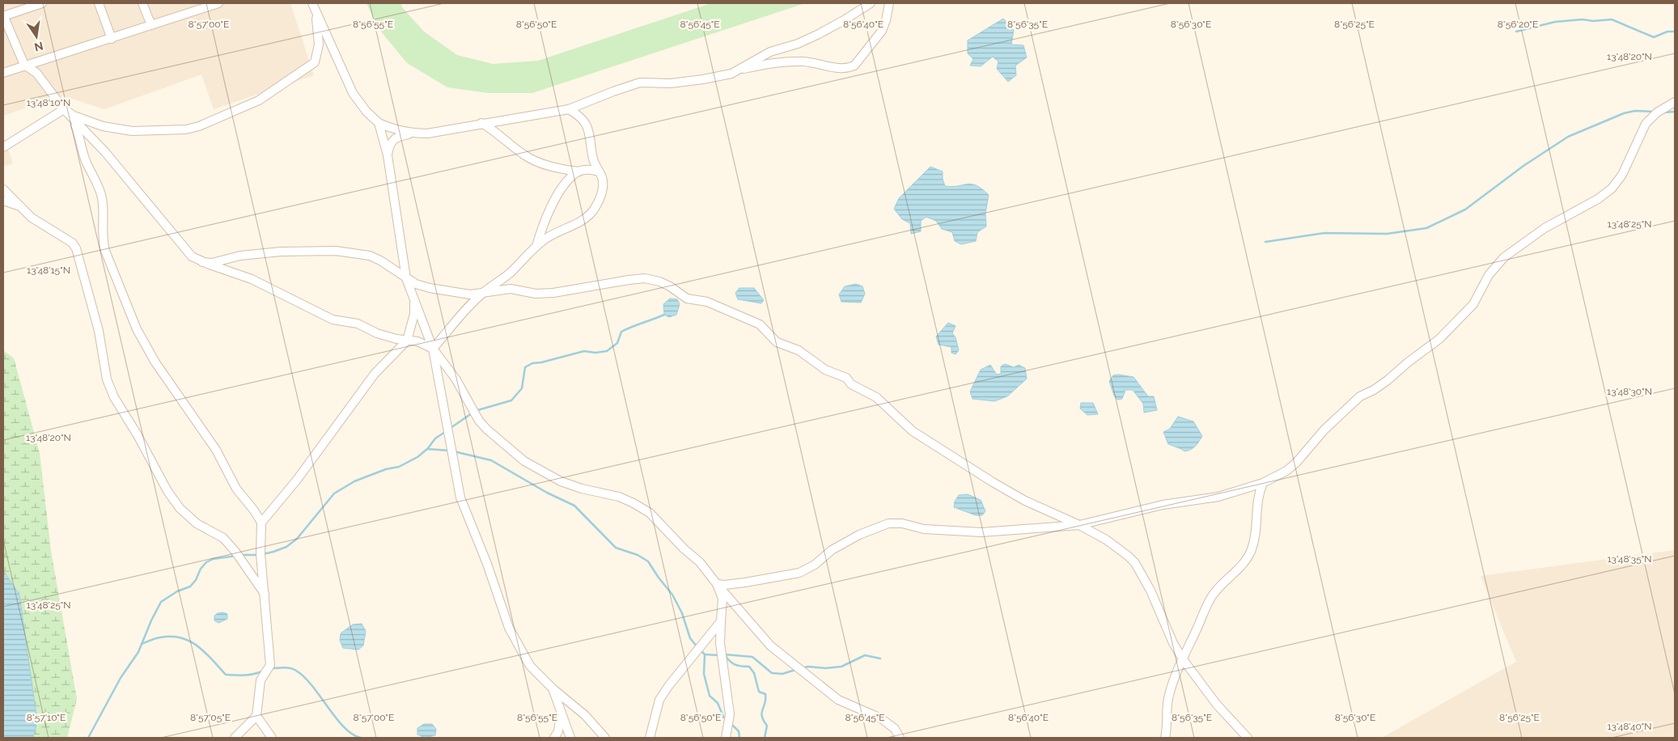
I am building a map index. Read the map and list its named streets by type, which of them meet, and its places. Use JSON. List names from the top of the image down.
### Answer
{
  "north": "bottom",
  "coordinates": [
    "8°57'00\"E",
    "8°56'55\"E",
    "8°56'50\"E",
    "8°56'45\"E",
    "8°56'40\"E",
    "8°56'35\"E",
    "8°56'30\"E",
    "8°56'25\"E",
    "8°56'20\"E",
    "13°48'20\"N",
    "13°48'10\"N",
    "13°48'25\"N",
    "13°48'15\"N",
    "13°48'30\"N",
    "13°48'35\"N",
    "8°57'10\"E",
    "8°57'05\"E",
    "13°48'40\"N"
  ]
}
